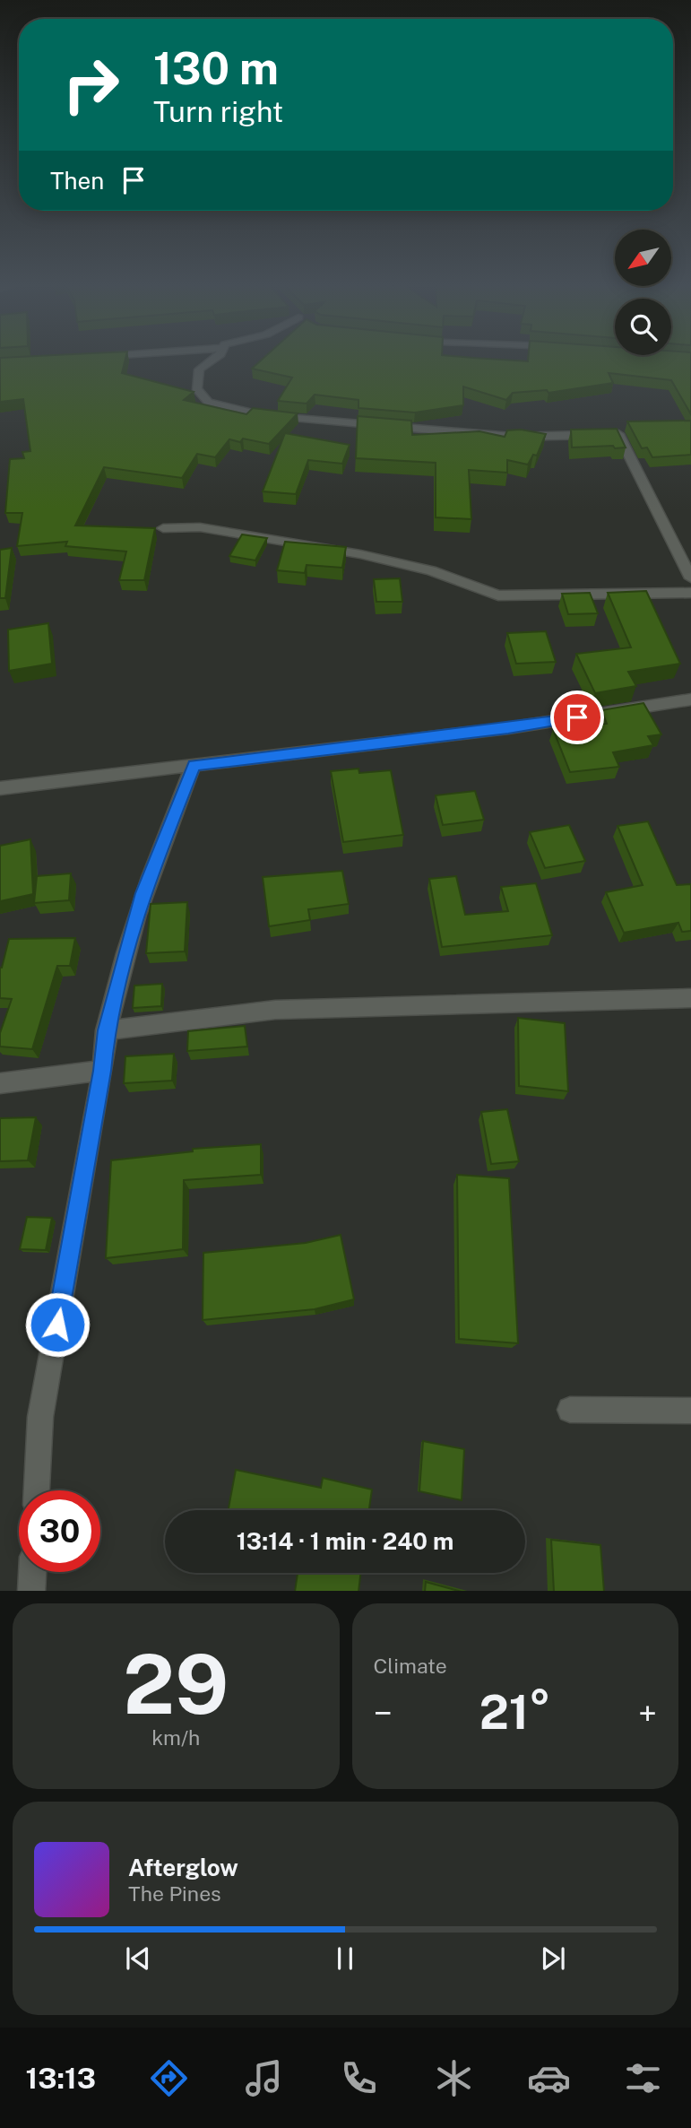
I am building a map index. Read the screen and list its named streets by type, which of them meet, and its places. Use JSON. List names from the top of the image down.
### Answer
{
  "north": "bottom left",
  "page": {
    "turn": ["130 m", "Turn right"],
    "then": "Then",
    "limit": "30",
    "trip": "13:14 · 1 min · 240 m",
    "tile": [
      ["29", "km/h"],
      "Climate"
    ],
    "heat": ["−", "21°", "+"],
    "song": ["Afterglow", "The Pines"],
    "tabs": "13:13"
  }
}
